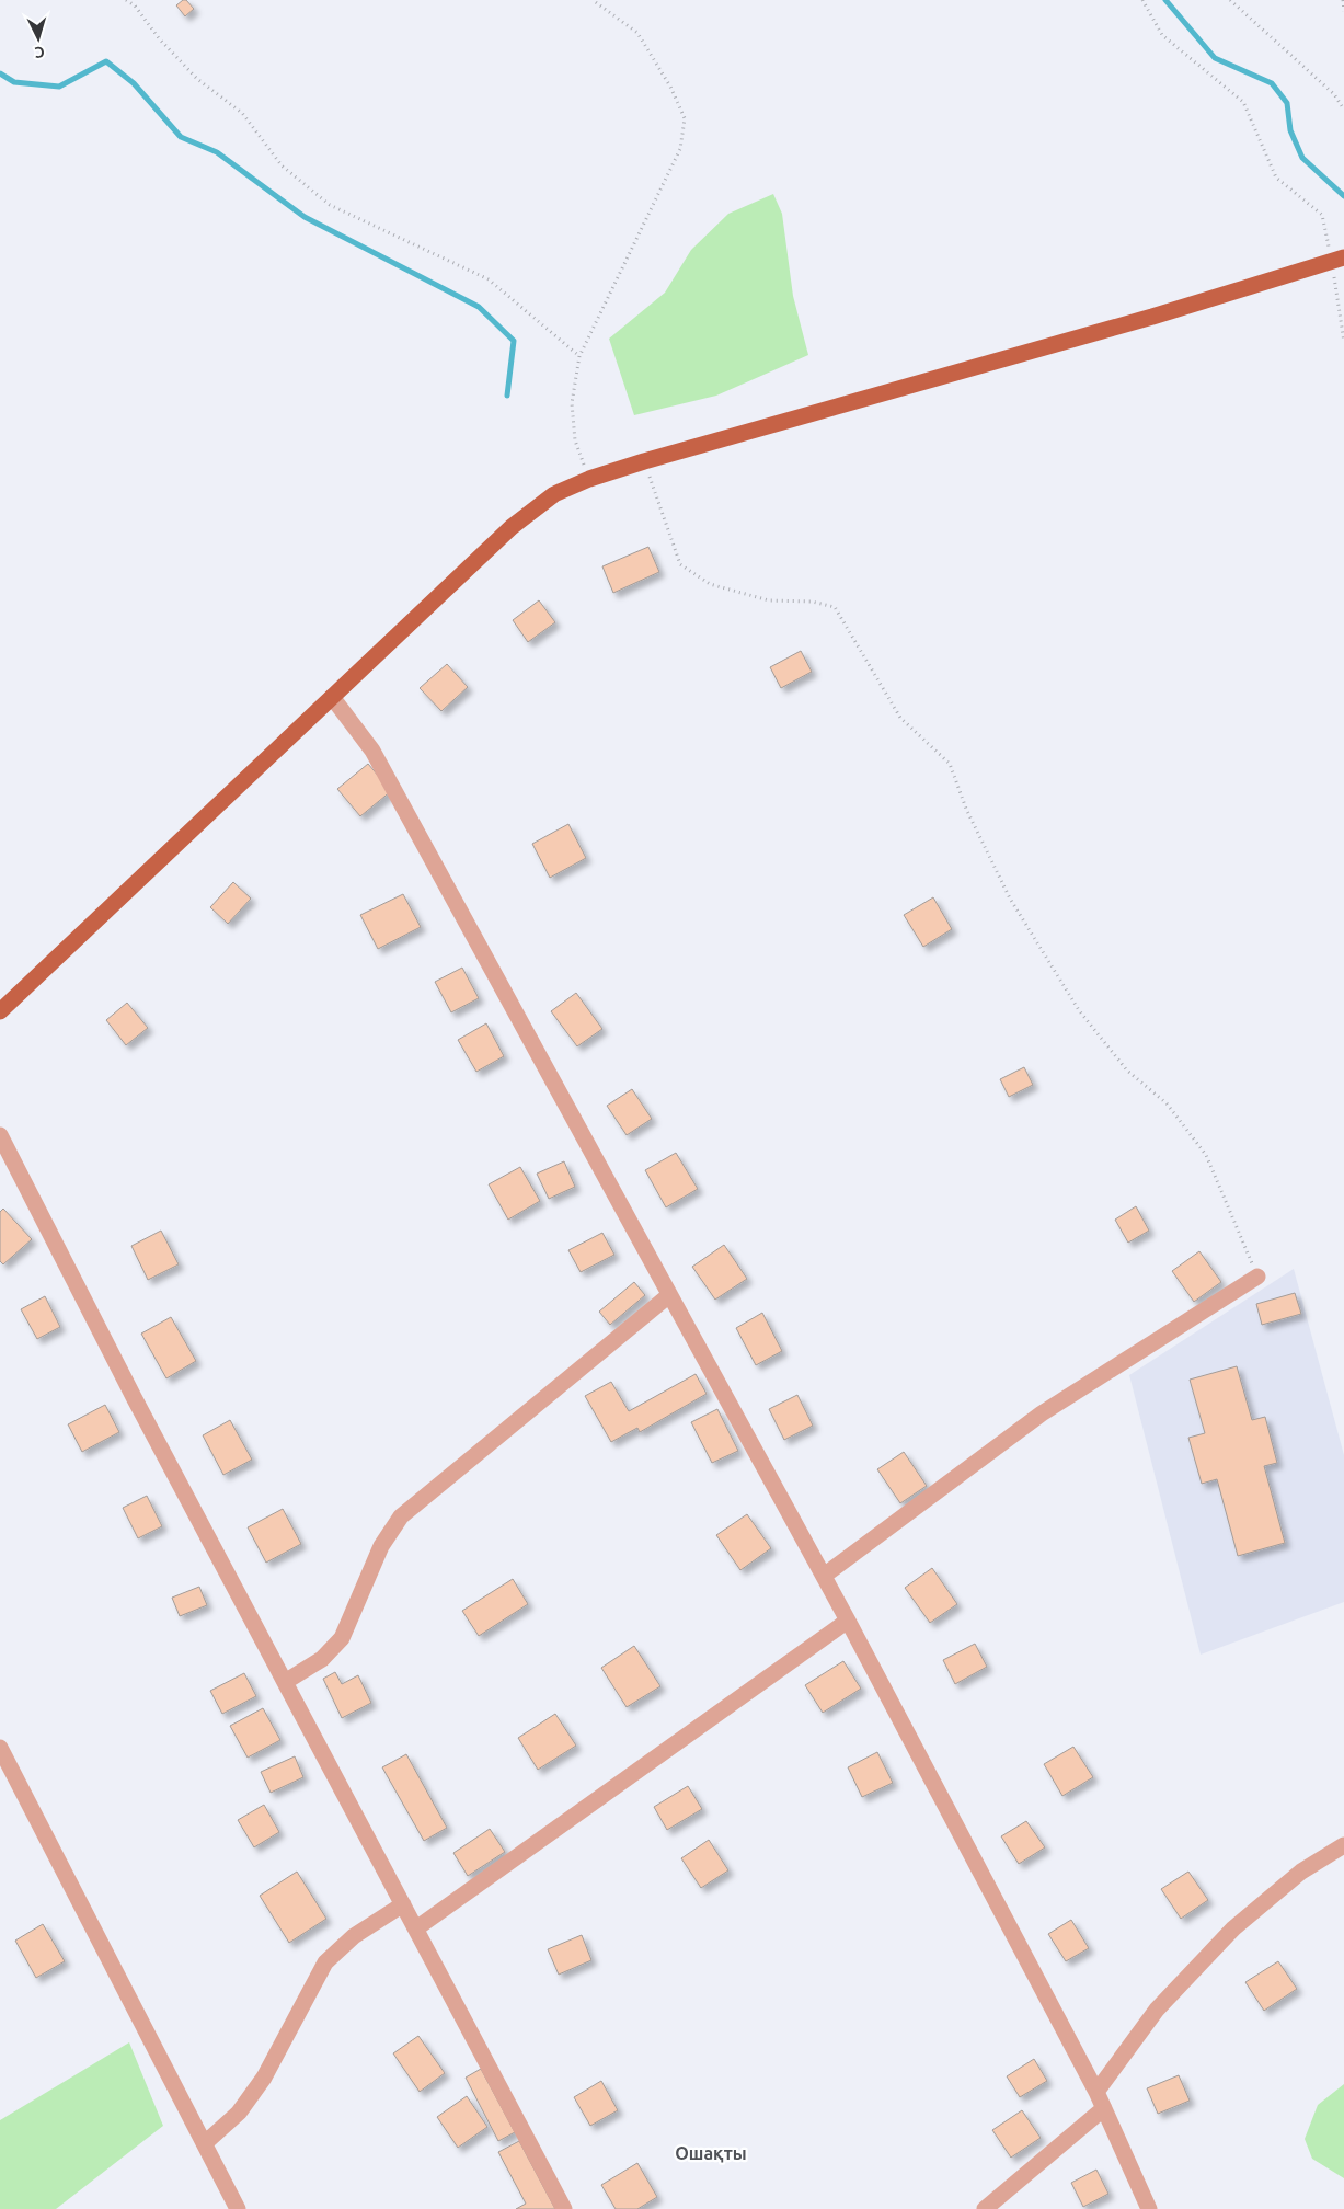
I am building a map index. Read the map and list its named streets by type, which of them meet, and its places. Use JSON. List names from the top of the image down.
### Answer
{
  "districts": ["Ошақты"],
  "north": "bottom"
}
